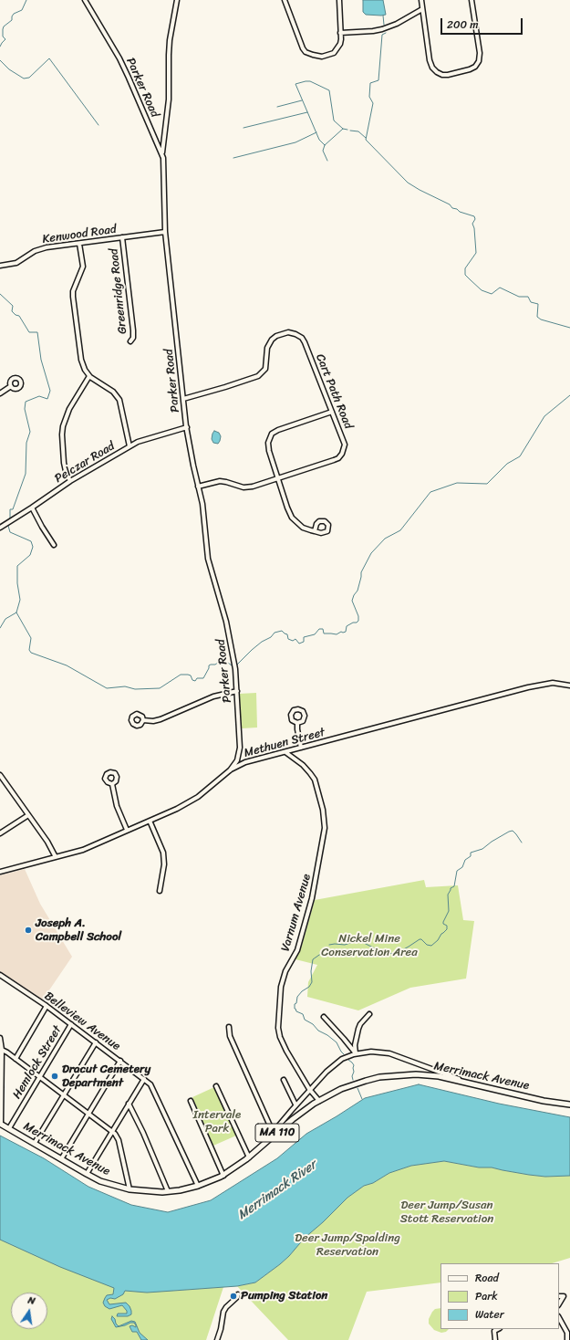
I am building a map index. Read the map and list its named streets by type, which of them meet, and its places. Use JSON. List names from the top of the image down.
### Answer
{
  "streets": {
    "main road": ["Merrimack Avenue", "MA 110"],
    "street": [
      "Parker Road",
      "Kenwood Road",
      "Greenridge Road",
      "Cart Path Road",
      "Pelczar Road",
      "Methuen Street",
      "Varnum Avenue",
      "Belleview Avenue",
      "Hemlock Street"
    ]
  },
  "crossings": [
    ["Parker Road", "Kenwood Road"],
    ["Parker Road", "Cart Path Road"],
    ["Parker Road", "Pelczar Road"],
    ["Parker Road", "Methuen Street"],
    ["Kenwood Road", "Greenridge Road"],
    ["Methuen Street", "Varnum Avenue"],
    ["Varnum Avenue", "Merrimack Avenue"],
    ["Belleview Avenue", "Hemlock Street"],
    ["Belleview Avenue", "Merrimack Avenue"],
    ["Hemlock Street", "Merrimack Avenue"]
  ],
  "water": ["Merrimack River"],
  "parks": [
    "Nickel Mine Conservation Area",
    "Intervale Park",
    "Deer Jump/Susan Stott Reservation",
    "Deer Jump/Spalding Reservation"
  ],
  "places": ["Joseph A. Campbell School", "Dracut Cemetery Department", "Pumping Station"],
  "legend": ["Road", "Park", "Water"],
  "scale_bar": "200 m",
  "north": "top"
}
